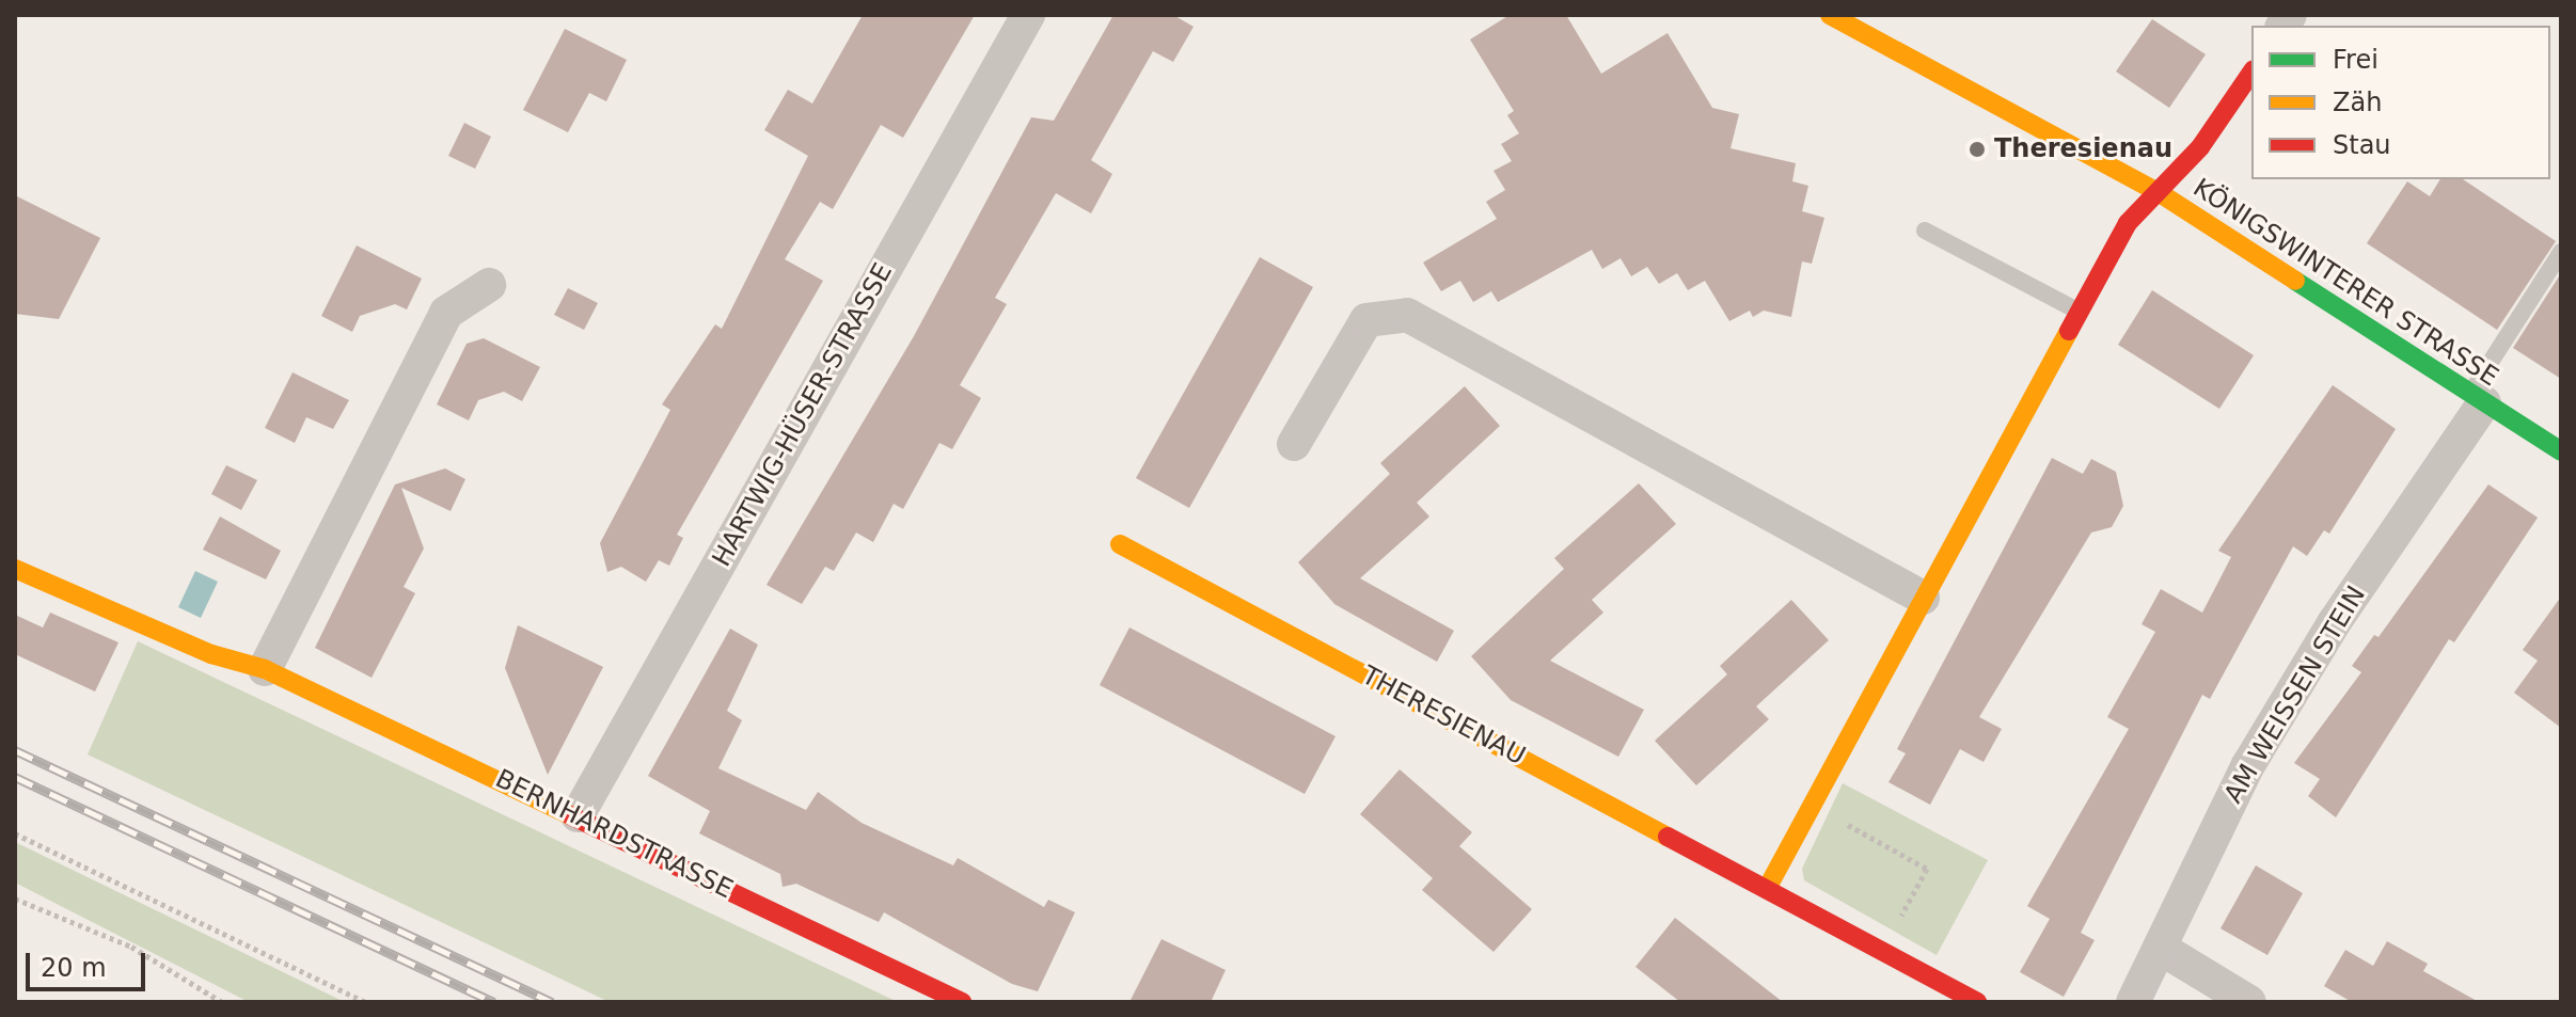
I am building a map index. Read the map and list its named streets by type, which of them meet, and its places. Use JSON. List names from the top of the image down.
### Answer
{
  "streets": {
    "street": [
      "KÖNIGSWINTERER STRASSE",
      "HARTWIG-HÜSER-STRASSE",
      "AM WEISSEN STEIN",
      "THERESIENAU",
      "BERNHARDSTRASSE"
    ]
  },
  "crossings": [
    ["KÖNIGSWINTERER STRASSE", "AM WEISSEN STEIN"],
    ["HARTWIG-HÜSER-STRASSE", "BERNHARDSTRASSE"]
  ],
  "places": ["Theresienau"],
  "legend": ["Frei", "Zäh", "Stau"],
  "scale_bar": "20 m"
}
